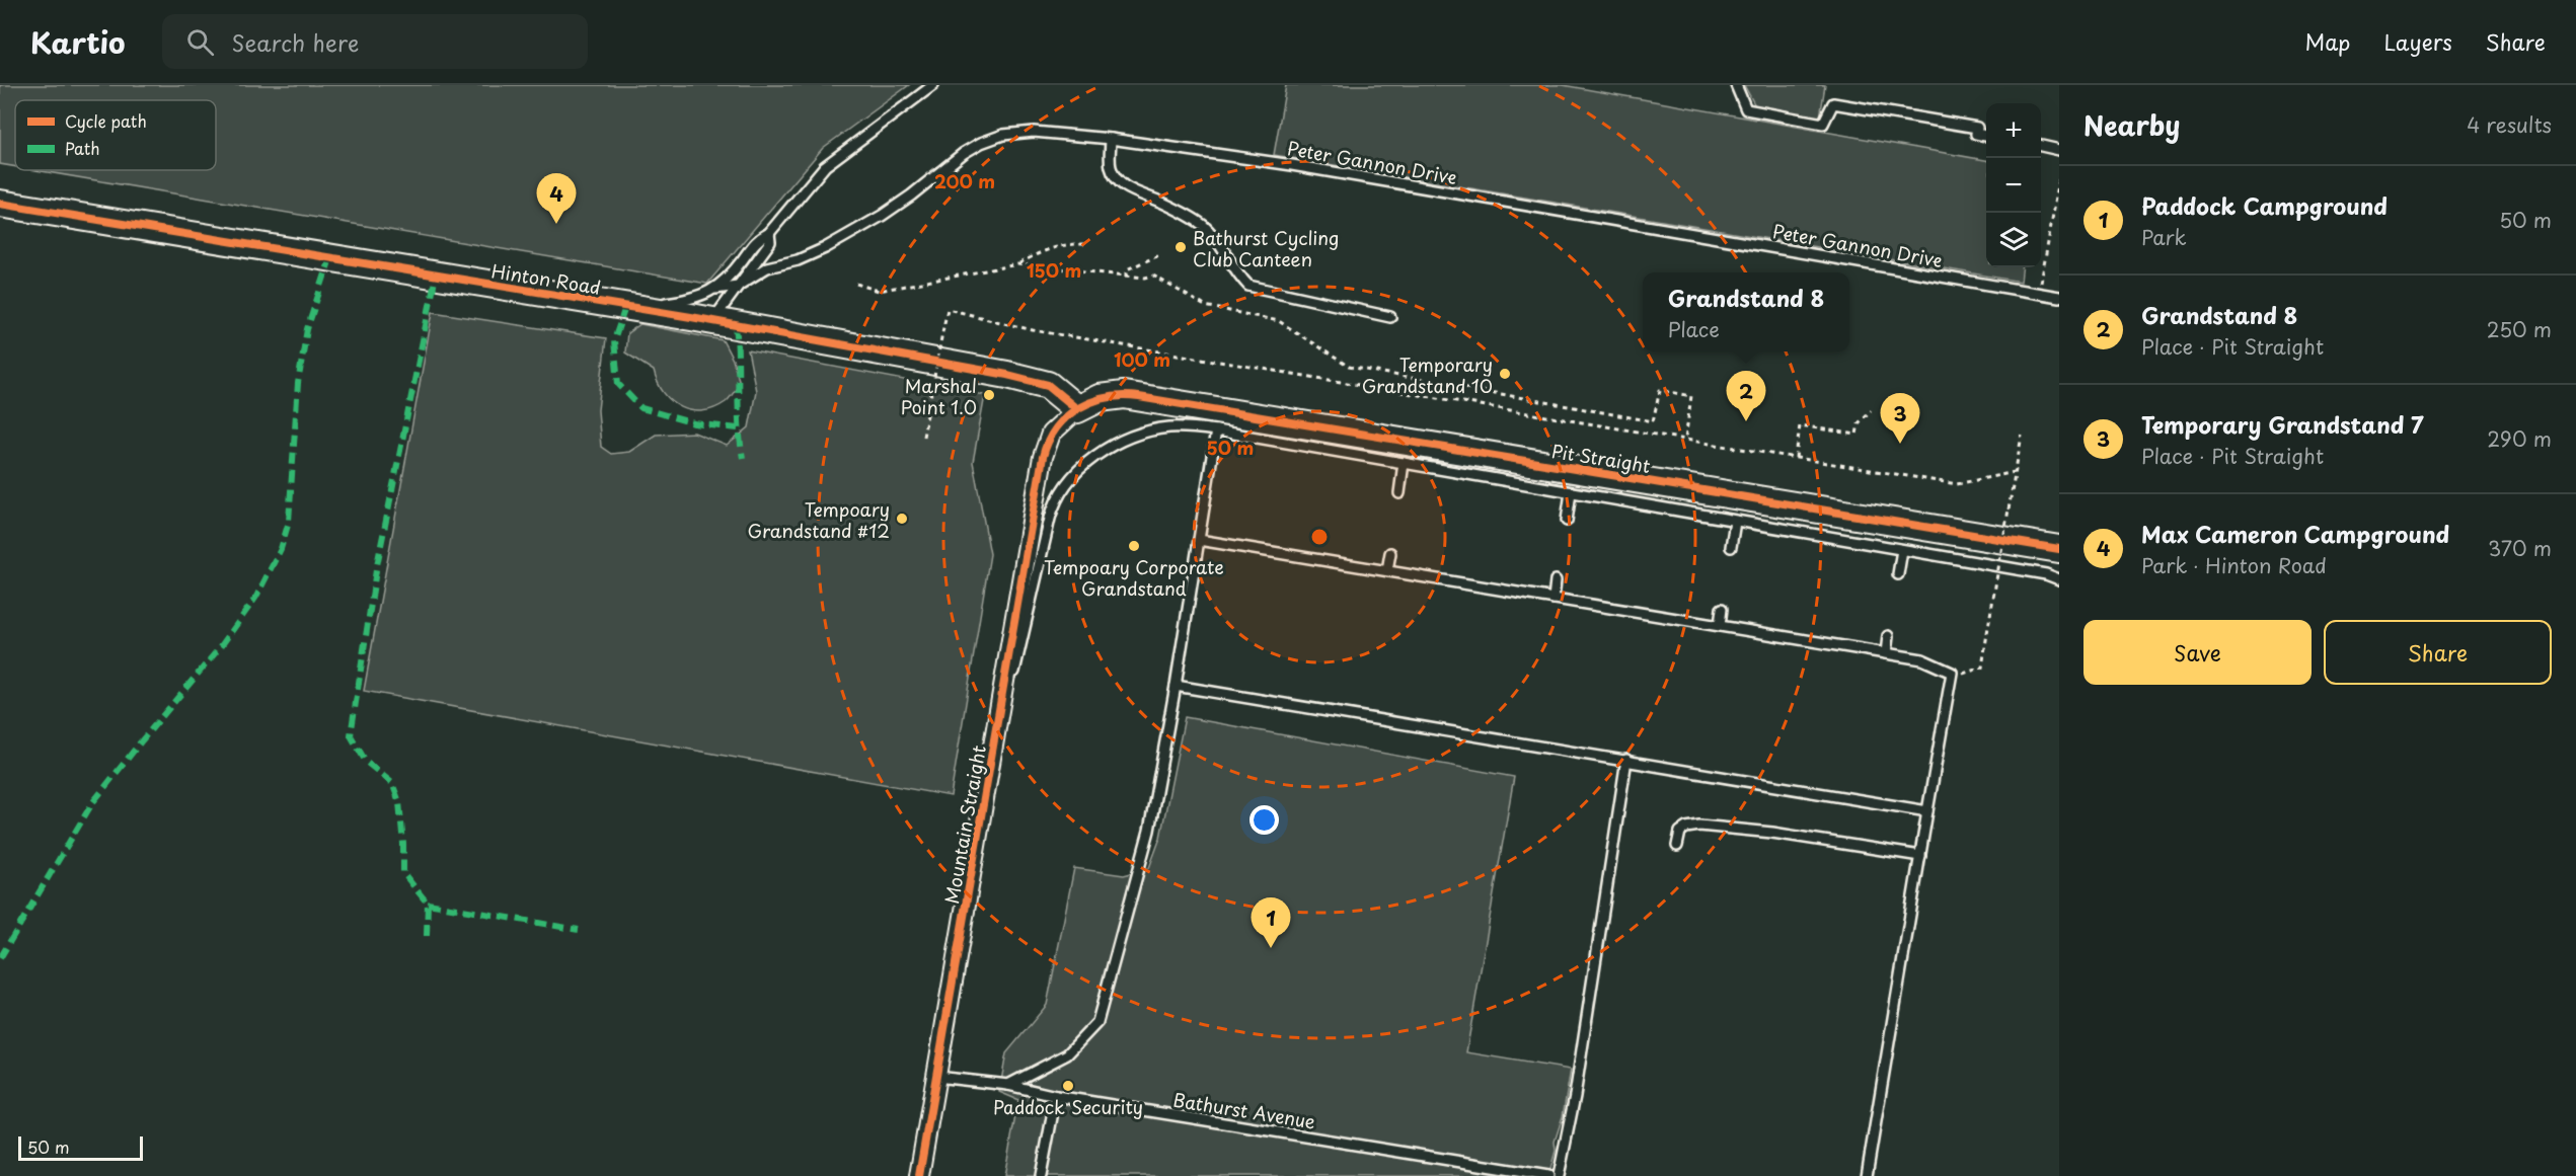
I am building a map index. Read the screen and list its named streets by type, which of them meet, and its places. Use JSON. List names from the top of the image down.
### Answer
{
  "streets": {
    "street": ["Hinton Road", "Pit Straight", "Mountain Straight"],
    "lane": ["Peter Gannon Drive", "Bathurst Avenue"]
  },
  "crossings": [
    ["Hinton Road", "Pit Straight"],
    ["Hinton Road", "Mountain Straight"],
    ["Pit Straight", "Mountain Straight"],
    ["Mountain Straight", "Bathurst Avenue"]
  ],
  "places": [
    "Bathurst Cycling Club Canteen",
    "Temporary Grandstand 10",
    "Marshal Point 1.0",
    "Tempoary Grandstand #12",
    "Tempoary Corporate Grandstand",
    "Paddock Security"
  ],
  "legend": ["Cycle path", "Path"],
  "scale_bar": "50 m",
  "page": {
    "header": "Kartio",
    "search": "Search here",
    "nav": ["Map", "Layers", "Share"],
    "heading": ["Nearby", "4 results"],
    "map_buttons": ["+", "−"],
    "list": [
      {
        "mark": "1",
        "name": "Paddock Campground",
        "note": "Park",
        "value": "50 m"
      },
      {
        "mark": "2",
        "name": "Grandstand 8",
        "note": "Place · Pit Straight",
        "value": "250 m"
      },
      {
        "mark": "3",
        "name": "Temporary Grandstand 7",
        "note": "Place · Pit Straight",
        "value": "290 m"
      },
      {
        "mark": "4",
        "name": "Max Cameron Campground",
        "note": "Park · Hinton Road",
        "value": "370 m"
      }
    ],
    "pins": [
      "4",
      "2",
      "3",
      "1"
    ],
    "popup": ["Grandstand 8", "Place"],
    "buttons": ["Save", "Share"],
    "scale": "50 m"
  },
  "rings": [
    "200 m",
    "150 m",
    "100 m",
    "50 m"
  ]
}
